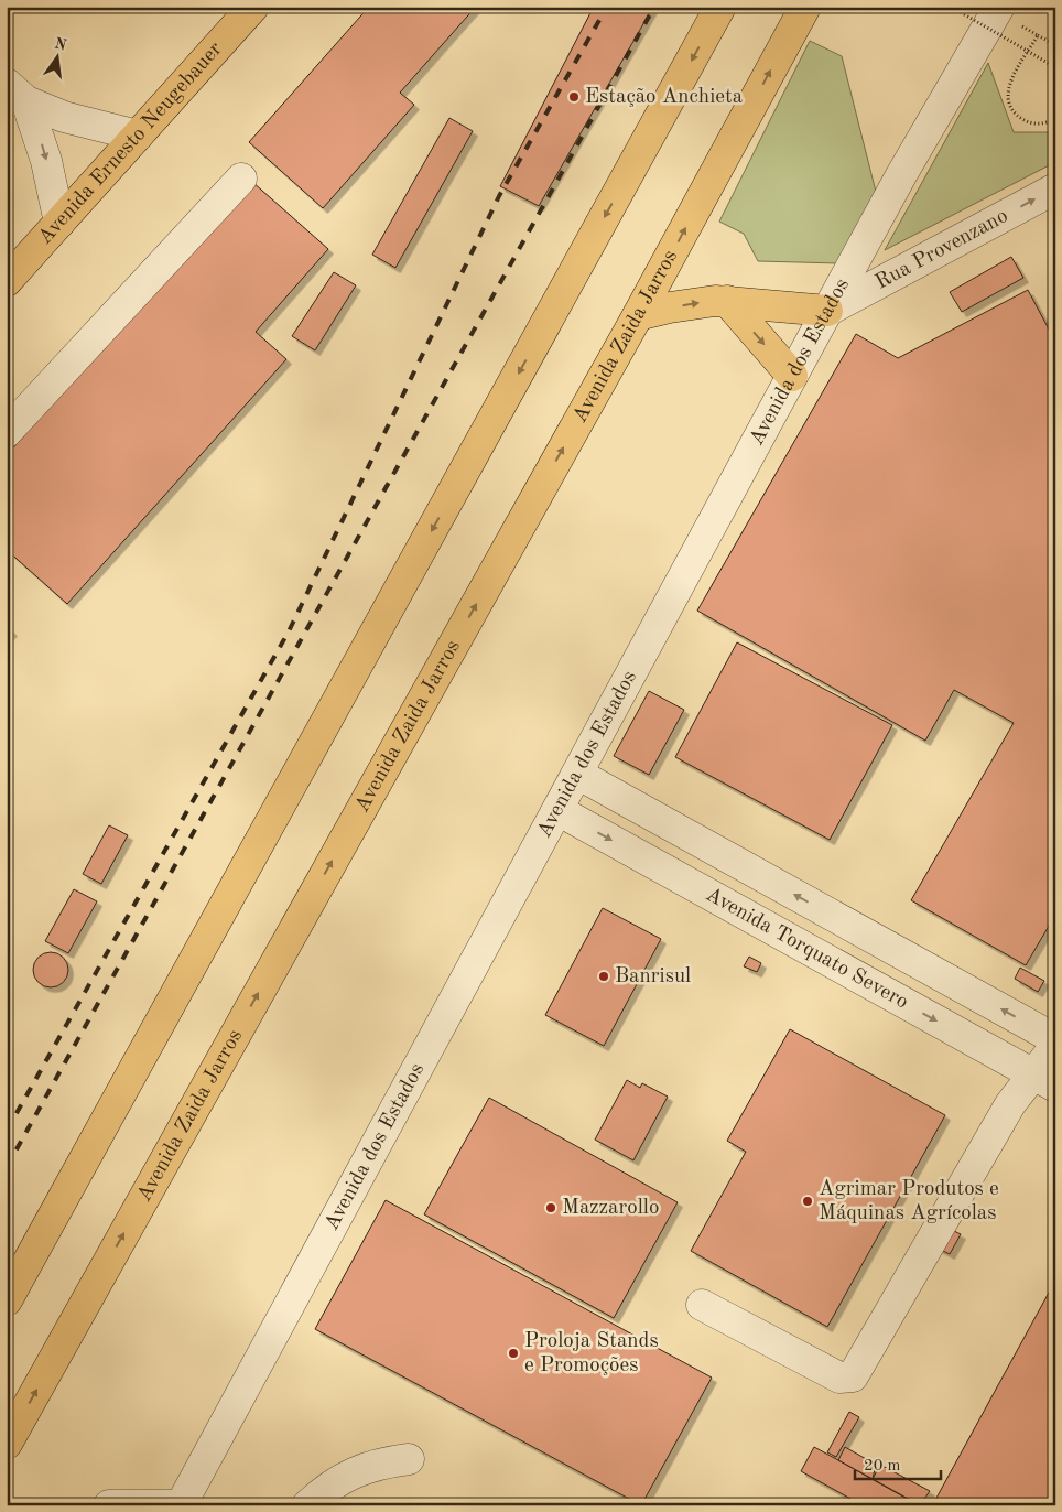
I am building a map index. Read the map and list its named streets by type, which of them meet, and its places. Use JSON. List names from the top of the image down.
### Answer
{
  "streets": {
    "main road": ["Avenida Ernesto Neugebauer", "Avenida Zaida Jarros"],
    "street": ["Rua Provenzano", "Avenida dos Estados", "Avenida Torquato Severo"]
  },
  "crossings": [
    ["Rua Provenzano", "Avenida dos Estados"],
    ["Avenida dos Estados", "Avenida Torquato Severo"]
  ],
  "one_way": ["Rua Provenzano"],
  "places": [
    "Estação Anchieta",
    "Banrisul",
    "Agrimar Produtos e Máquinas Agrícolas",
    "Mazzarollo",
    "Proloja Stands e Promoções"
  ],
  "scale_bar": "20 m",
  "north": "top"
}
